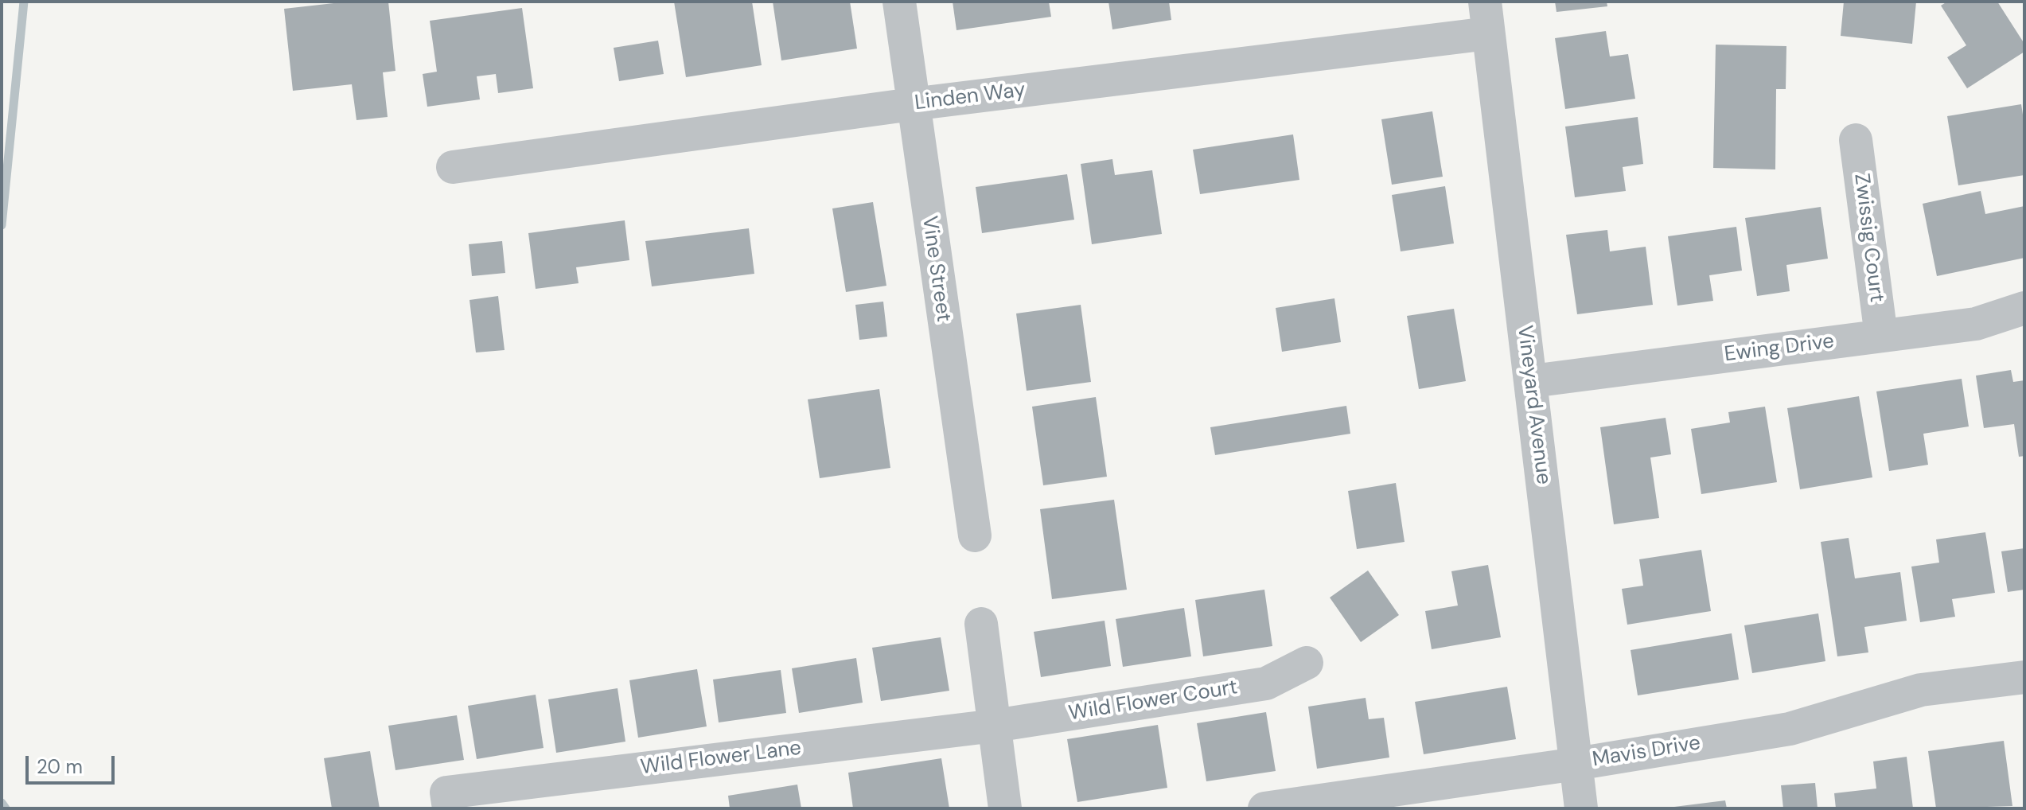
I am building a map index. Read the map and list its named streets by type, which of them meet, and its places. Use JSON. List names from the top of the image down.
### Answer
{
  "streets": {
    "street": [
      "Linden Way",
      "Zwissig Court",
      "Vine Street",
      "Ewing Drive",
      "Vineyard Avenue",
      "Wild Flower Court",
      "Mavis Drive",
      "Wild Flower Lane"
    ]
  },
  "crossings": [
    ["Linden Way", "Vine Street"],
    ["Linden Way", "Vineyard Avenue"],
    ["Zwissig Court", "Ewing Drive"],
    ["Ewing Drive", "Vineyard Avenue"],
    ["Vineyard Avenue", "Mavis Drive"],
    ["Wild Flower Court", "Wild Flower Lane"]
  ],
  "scale_bar": "20 m"
}
